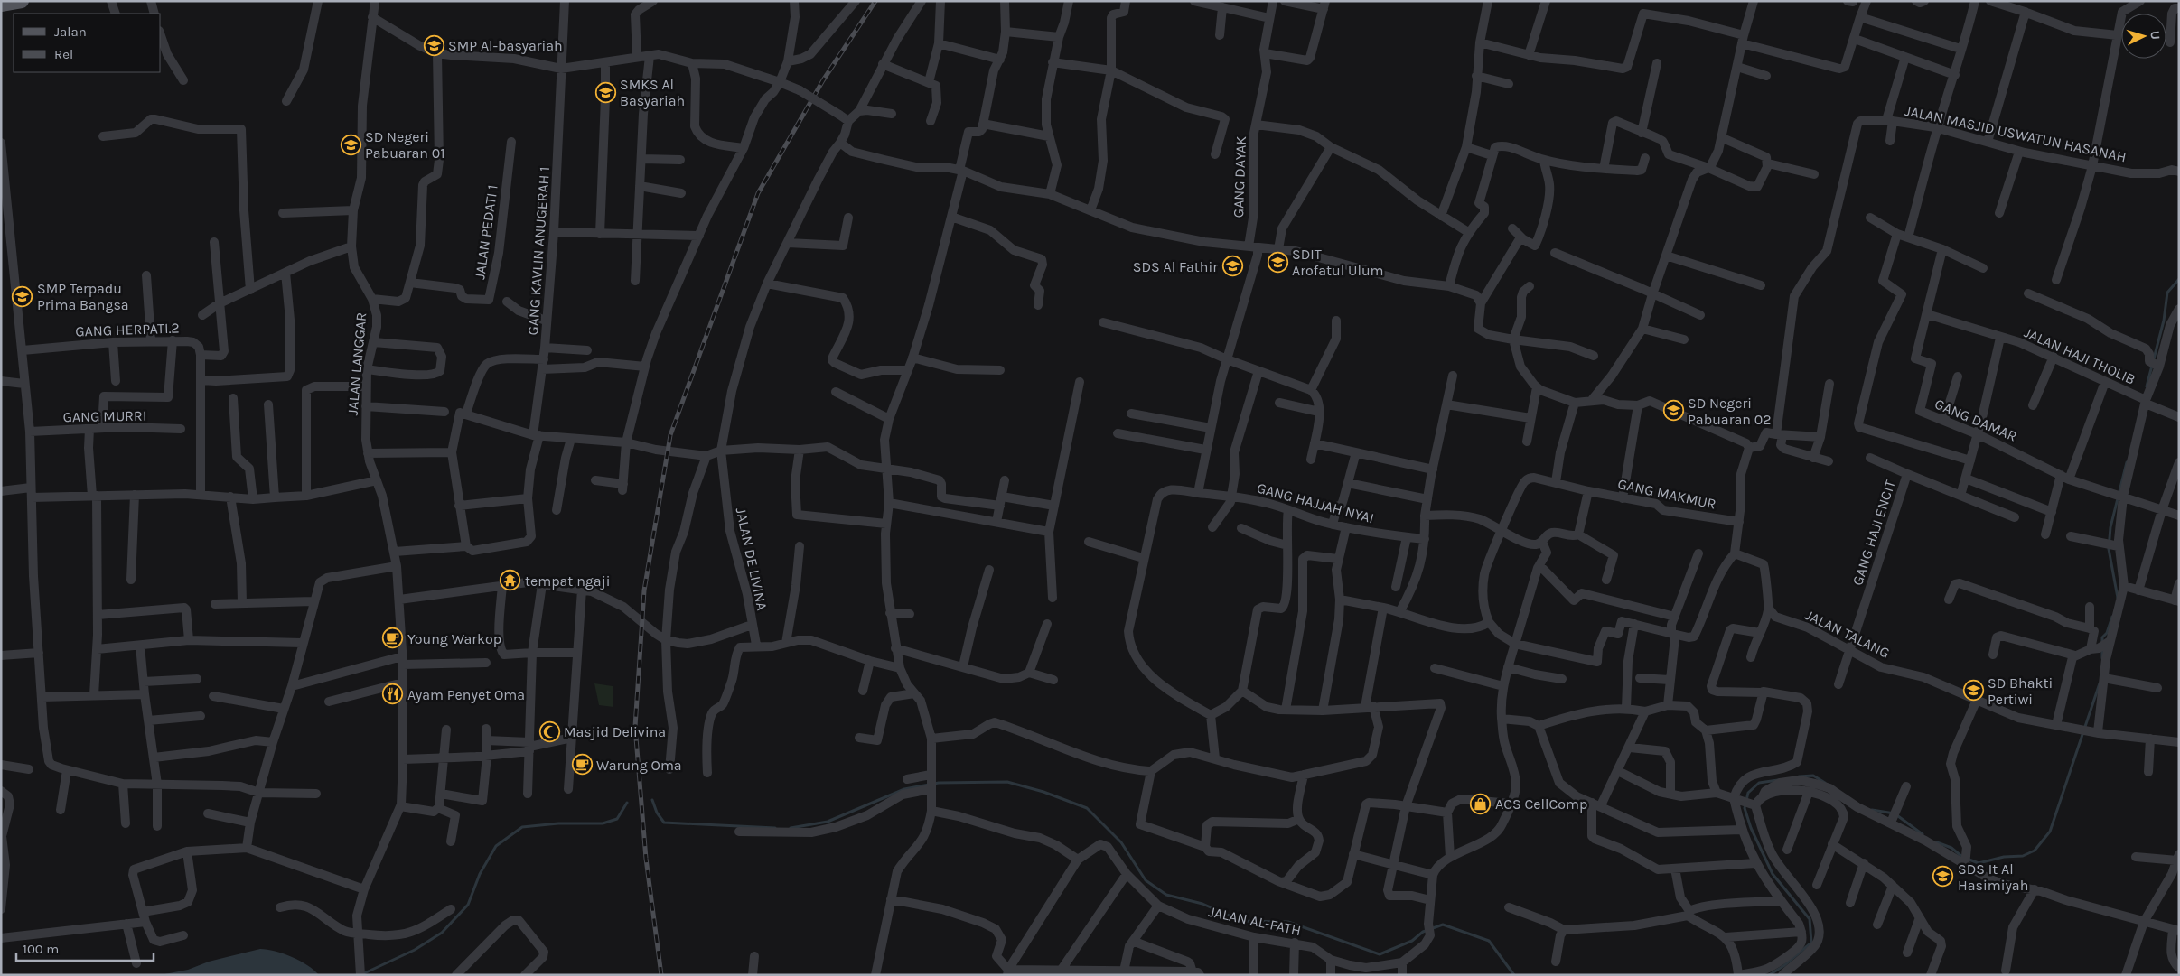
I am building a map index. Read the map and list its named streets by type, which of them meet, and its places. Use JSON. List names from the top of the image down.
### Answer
{
  "streets": {
    "street": [
      "JALAN MASJID USWATUN HASANAH",
      "GANG DAYAK",
      "JALAN PEDATI 1",
      "GANG KAVLIN ANUGERAH 1",
      "GANG HERPATI.2",
      "JALAN HAJI THOLIB",
      "JALAN LANGGAR",
      "GANG MURRI",
      "GANG DAMAR",
      "GANG MAKMUR",
      "GANG HAJJAH NYAI",
      "GANG HAJI ENCIT",
      "JALAN DE LIVINA",
      "JALAN TALANG",
      "JALAN AL-FATH"
    ]
  },
  "crossings": [
    ["GANG DAYAK", "GANG HAJJAH NYAI"],
    ["GANG KAVLIN ANUGERAH 1", "JALAN LANGGAR"],
    ["JALAN HAJI THOLIB", "GANG DAMAR"],
    ["JALAN LANGGAR", "JALAN DE LIVINA"],
    ["GANG HAJI ENCIT", "JALAN TALANG"]
  ],
  "places": {
    "school or university": [
      "SMP Al-basyariah",
      "SMKS Al Basyariah",
      "SD Negeri Pabuaran 01",
      "SDIT Arofatul Ulum",
      "SDS Al Fathir",
      "SMP Terpadu Prima Bangsa",
      "SD Negeri Pabuaran 02",
      "SD Bhakti Pertiwi",
      "SDS It Al Hasimiyah"
    ],
    "temple": ["tempat ngaji"],
    "cafe": ["Young Warkop", "Warung Oma"],
    "restaurant": ["Ayam Penyet Oma"],
    "mosque": ["Masjid Delivina"],
    "shop": ["ACS CellComp"]
  },
  "legend": ["Jalan", "Rel"],
  "scale_bar": "100 m",
  "north": "right"
}
